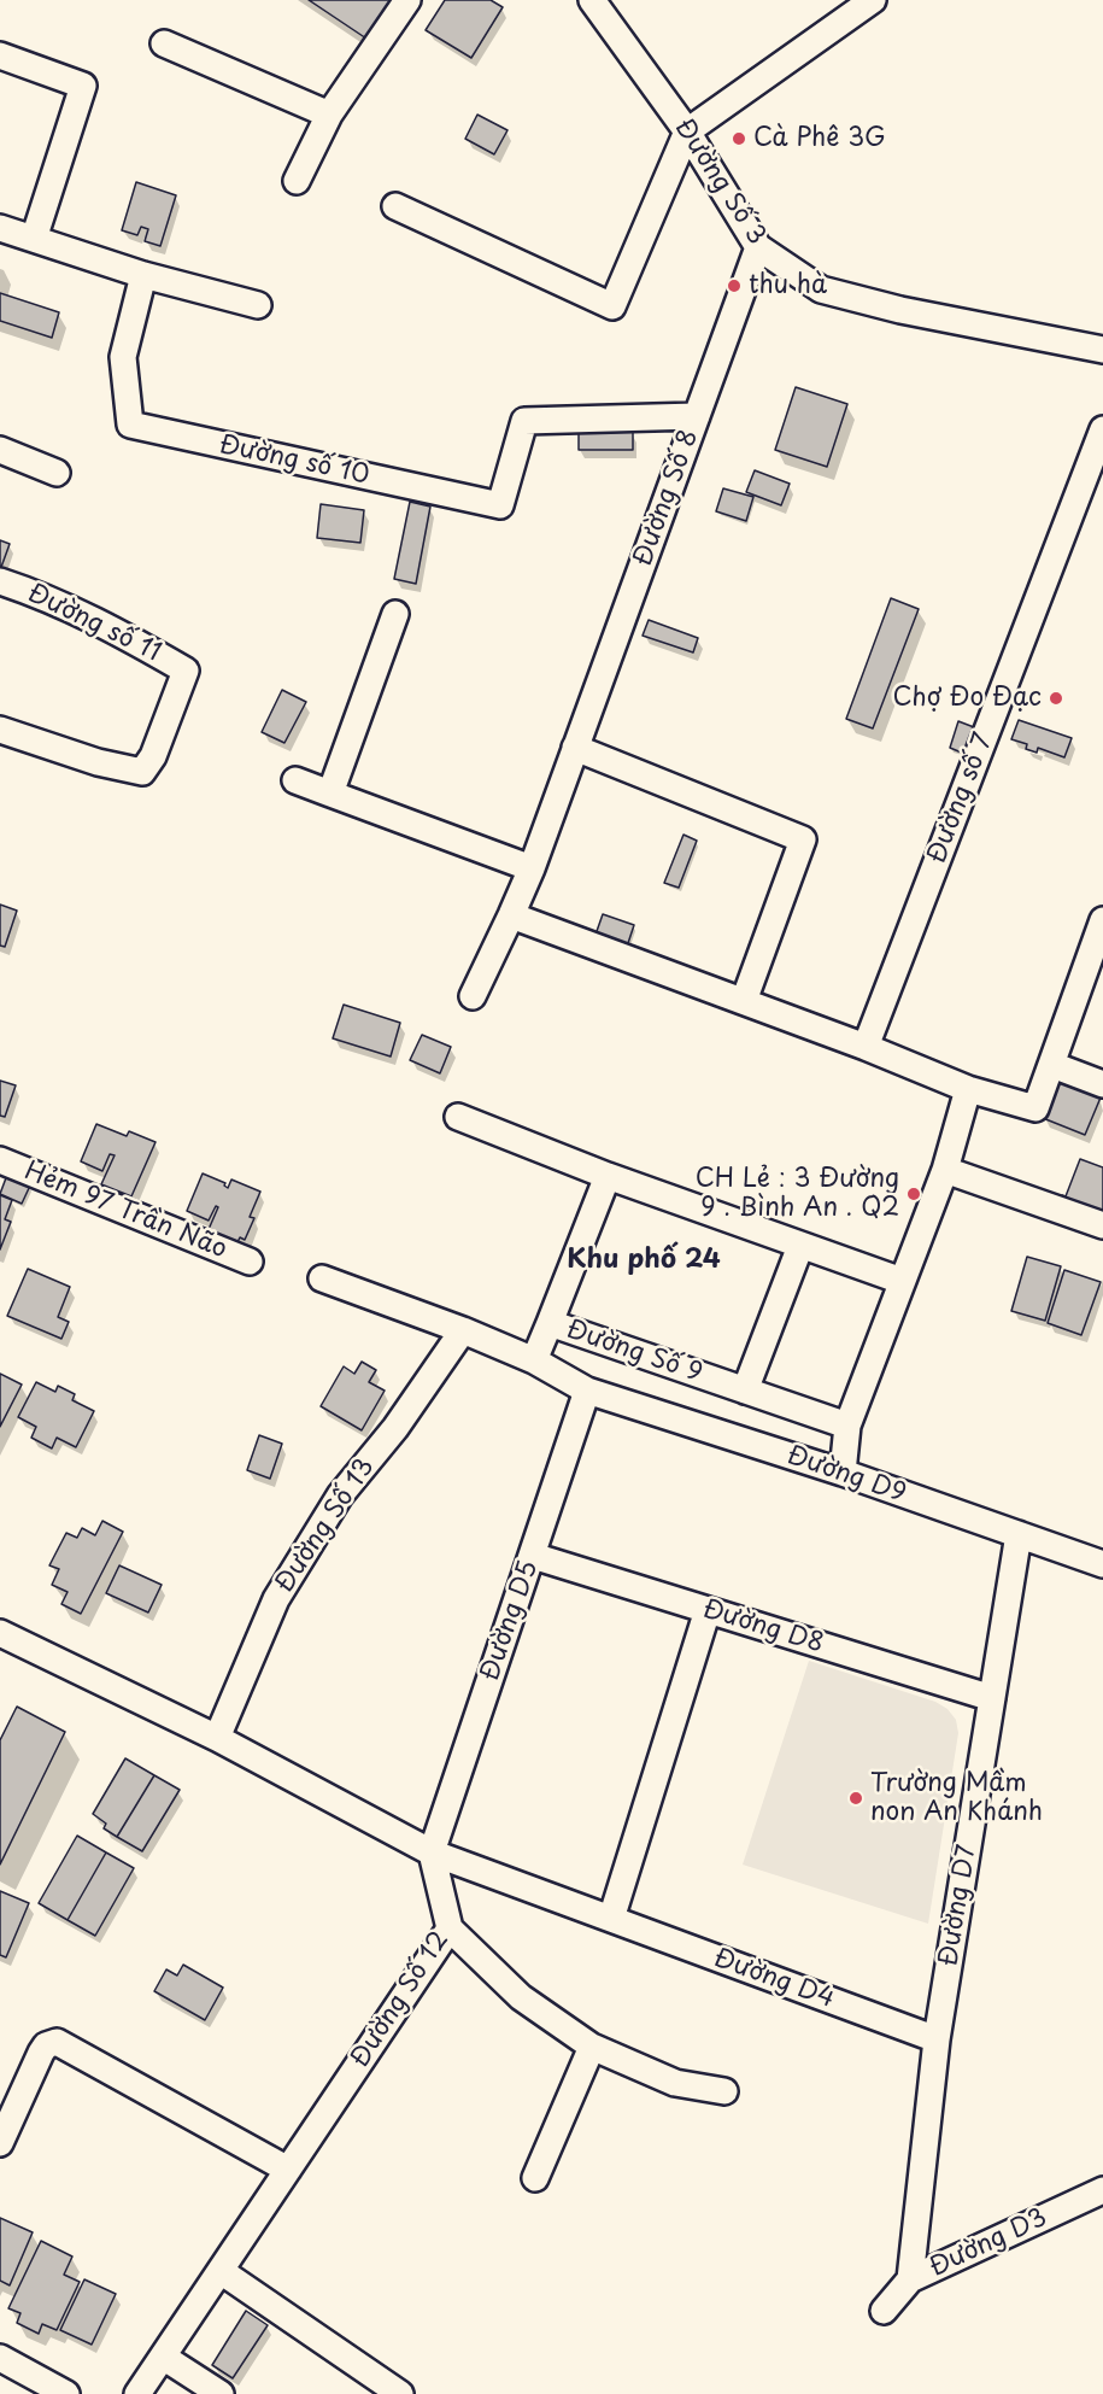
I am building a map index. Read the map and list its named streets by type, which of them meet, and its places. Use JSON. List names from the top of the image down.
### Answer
{
  "streets": {
    "street": [
      "Đường Số 3",
      "Đường số 10",
      "Đường Số 8",
      "Đường số 11",
      "Đường số 7",
      "Hẻm 97 Trần Não",
      "Đường Số 9",
      "Đường D9",
      "Đường Số 13",
      "Đường D5",
      "Đường D8",
      "Đường D7",
      "Đường D4",
      "Đường Số 12",
      "Đường D3"
    ]
  },
  "crossings": [
    ["Đường Số 3", "Đường Số 8"],
    ["Đường số 10", "Đường Số 8"],
    ["Đường Số 9", "Đường D9"],
    ["Đường Số 9", "Đường Số 13"],
    ["Đường D9", "Đường D5"],
    ["Đường D9", "Đường D7"],
    ["Đường D5", "Đường D8"],
    ["Đường D5", "Đường D4"],
    ["Đường D5", "Đường Số 12"],
    ["Đường D8", "Đường D7"],
    ["Đường D7", "Đường D4"],
    ["Đường D7", "Đường D3"],
    ["Đường D4", "Đường Số 12"]
  ],
  "districts": ["Khu phố 24"],
  "places": [
    "Cà Phê 3G",
    "thu hà",
    "Chợ Đo Đạc",
    "CH Lẻ : 3 Đường 9 . Bình An . Q2",
    "Trường Mầm non An Khánh"
  ]
}
